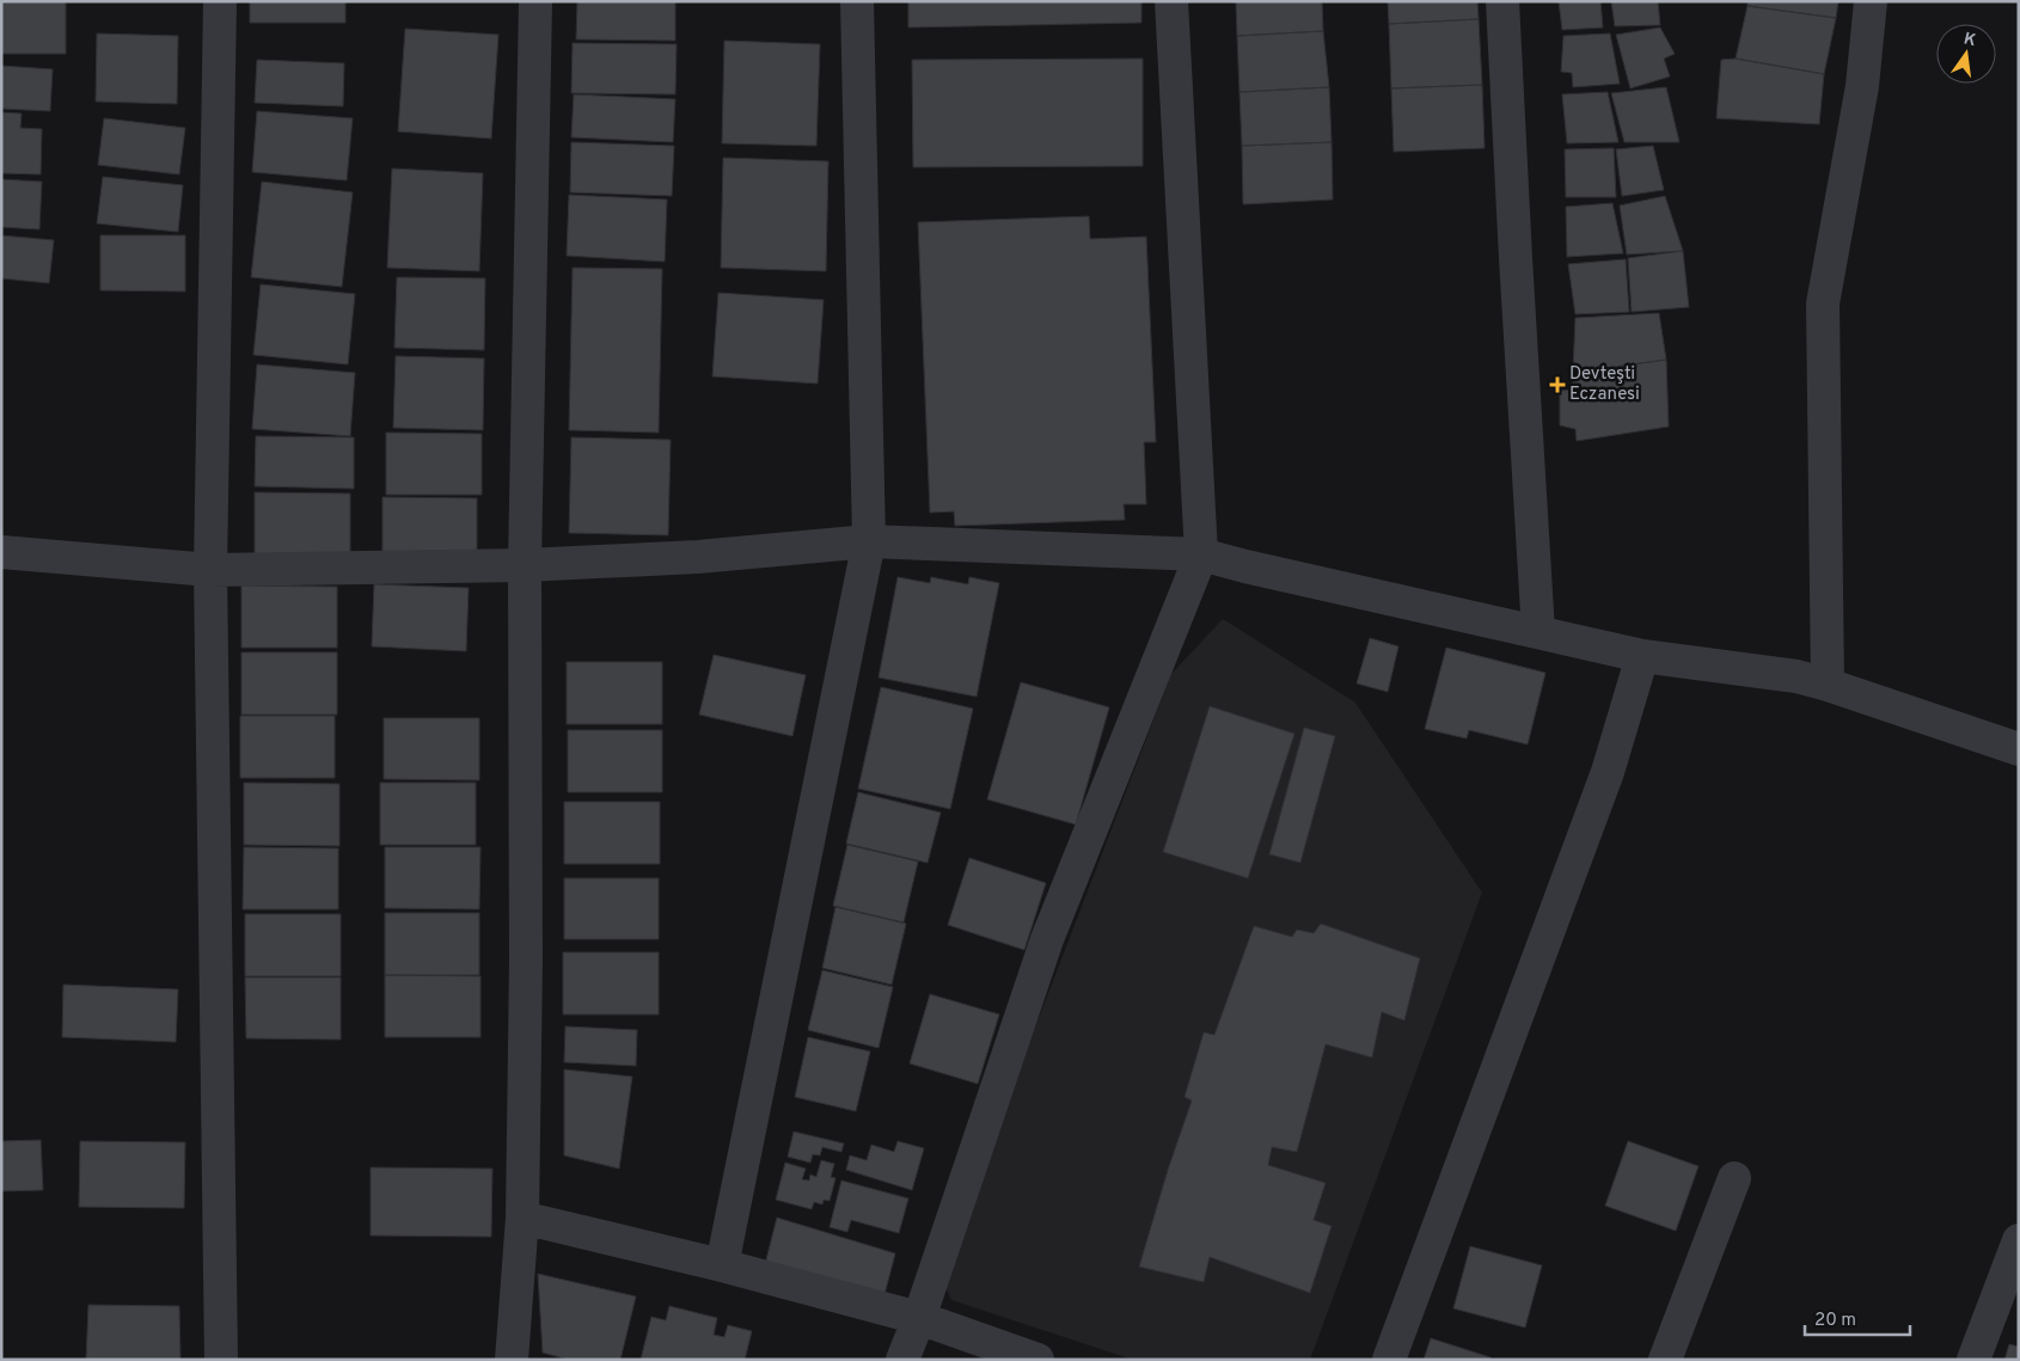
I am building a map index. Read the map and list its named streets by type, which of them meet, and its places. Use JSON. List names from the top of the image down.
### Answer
{
  "places": {
    "health": ["Devteşti Eczanesi"]
  },
  "scale_bar": "20 m",
  "north": "top"
}
